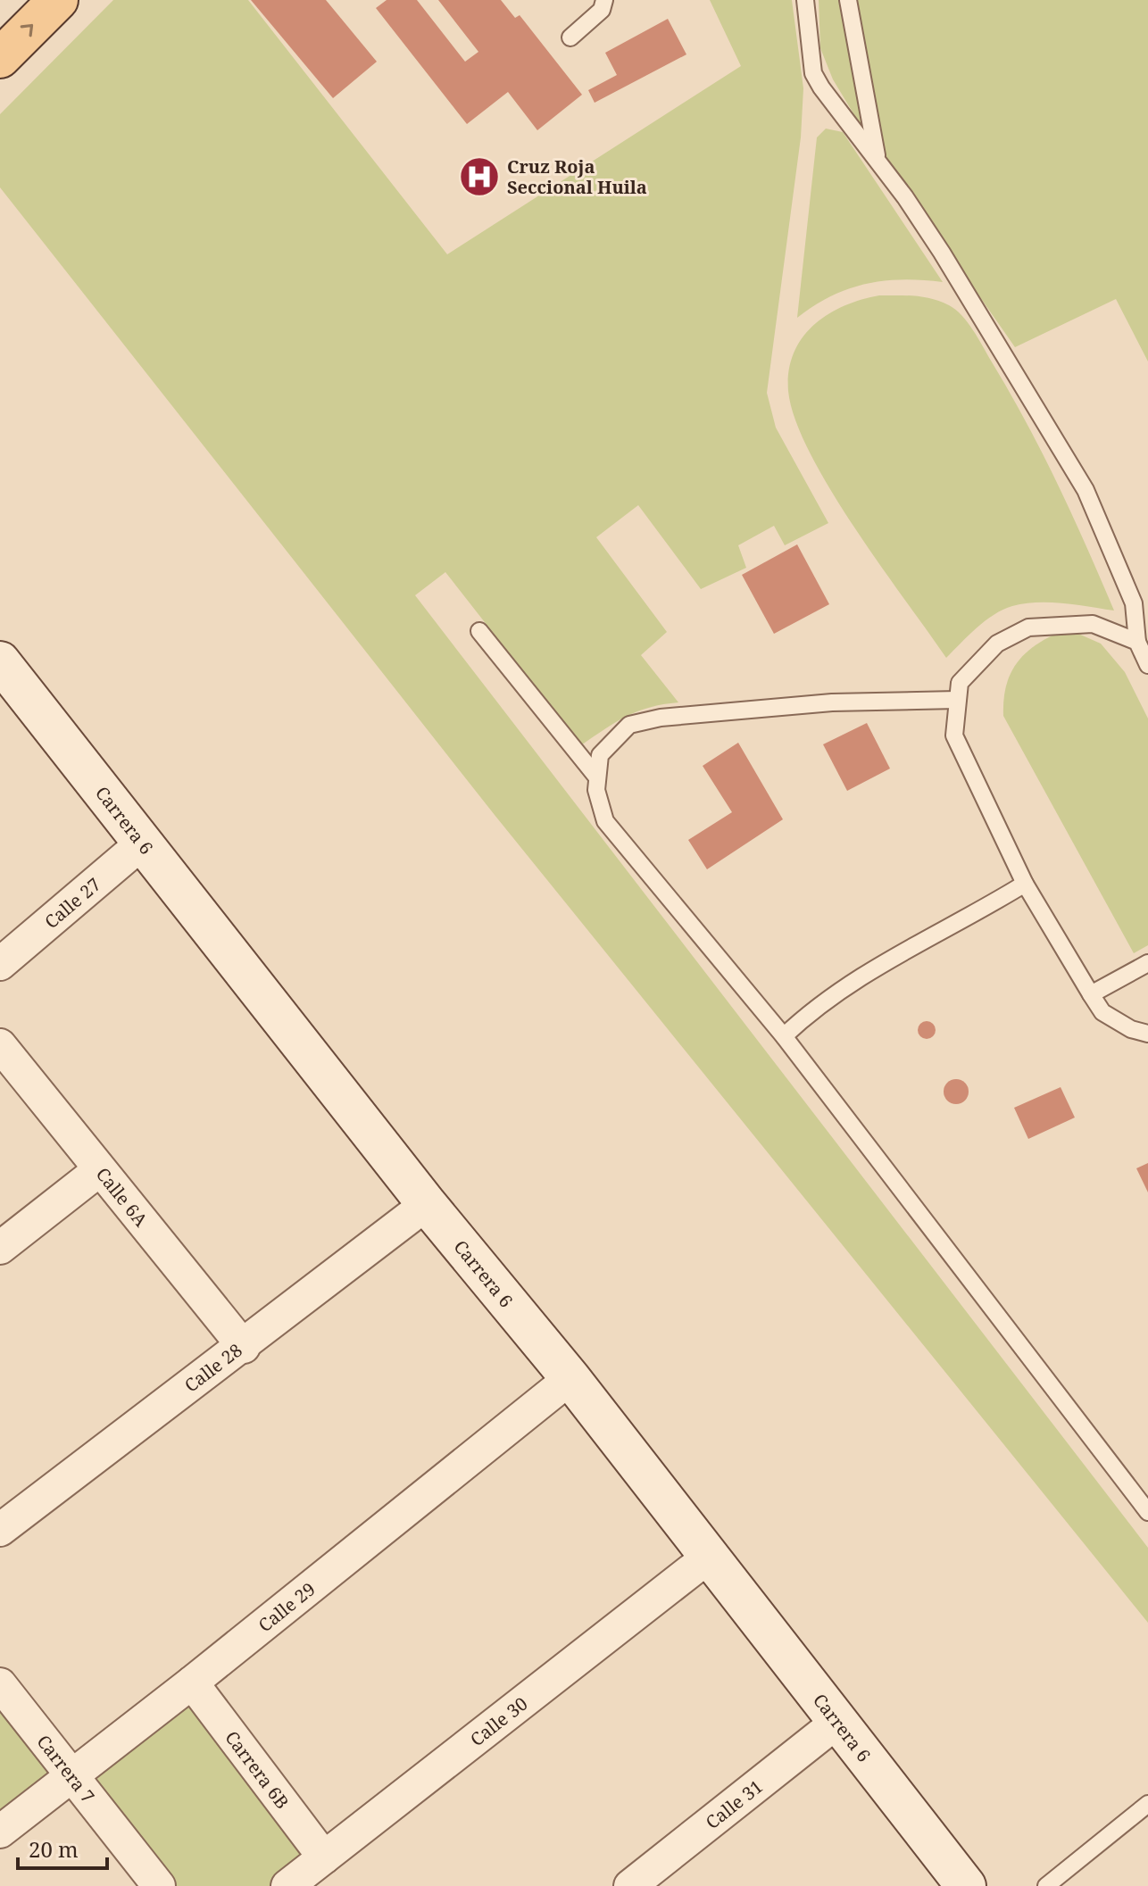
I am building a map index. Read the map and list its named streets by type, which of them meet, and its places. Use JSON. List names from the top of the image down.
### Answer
{
  "streets": {
    "street": [
      "Carrera 6",
      "Calle 27",
      "Calle 6A",
      "Calle 28",
      "Calle 29",
      "Calle 30",
      "Carrera 7",
      "Carrera 6B",
      "Calle 31"
    ]
  },
  "crossings": [
    ["Carrera 6", "Calle 27"],
    ["Carrera 6", "Calle 28"],
    ["Carrera 6", "Calle 29"],
    ["Carrera 6", "Calle 30"],
    ["Carrera 6", "Calle 31"],
    ["Calle 6A", "Calle 28"],
    ["Calle 29", "Carrera 7"],
    ["Calle 29", "Carrera 6B"],
    ["Calle 30", "Carrera 6B"]
  ],
  "places": {
    "hospital": ["Cruz Roja Seccional Huila"]
  },
  "scale_bar": "20 m"
}
